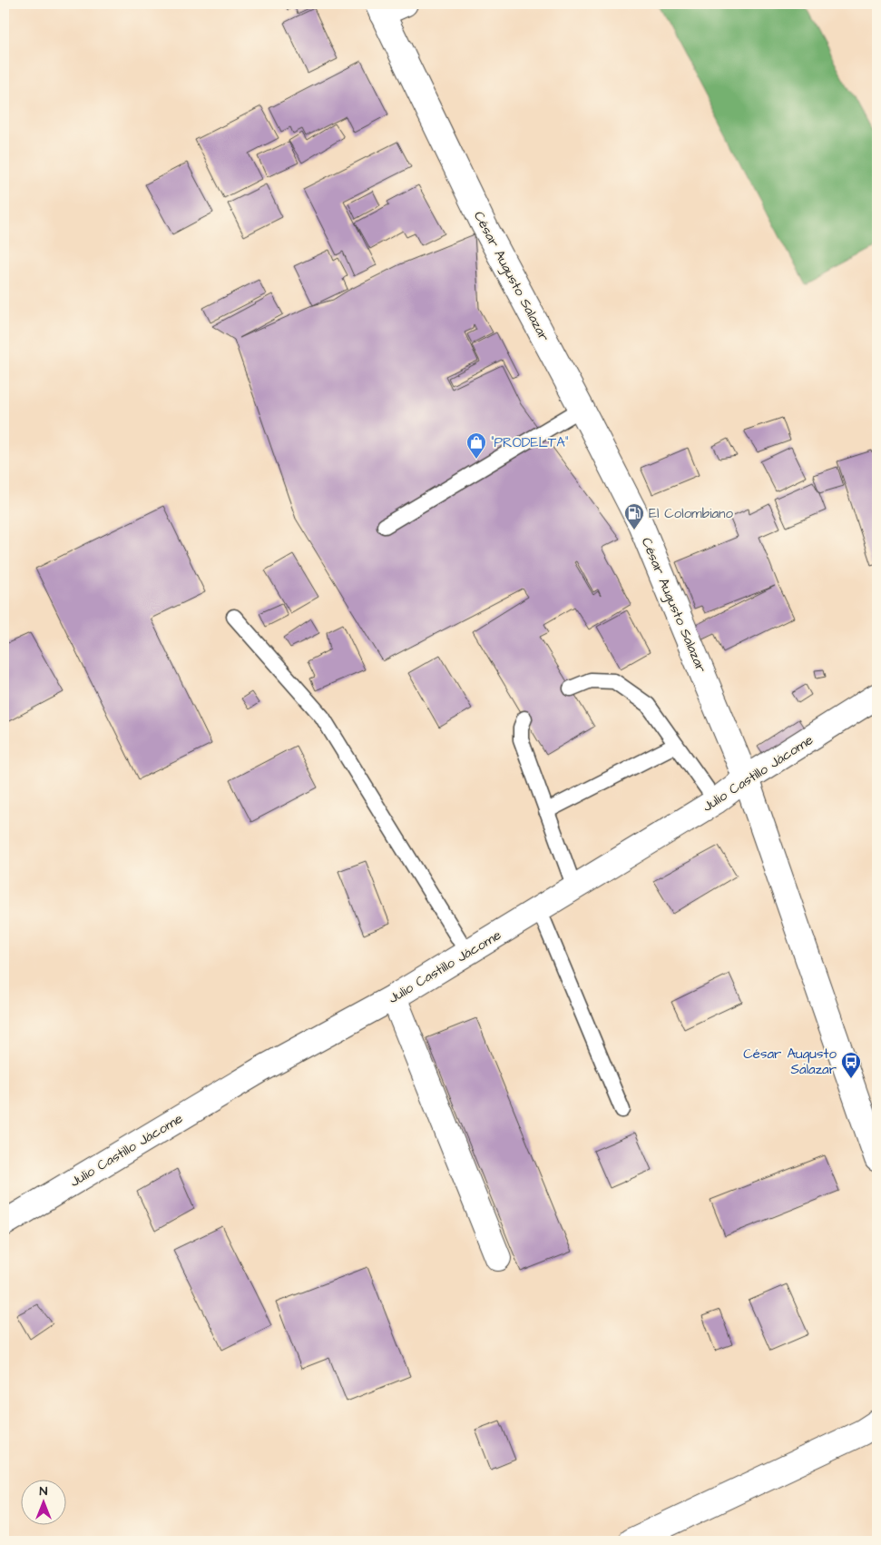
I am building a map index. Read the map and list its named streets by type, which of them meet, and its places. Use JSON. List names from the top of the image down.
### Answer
{
  "streets": {
    "street": ["César Augusto Salazar", "Julio Castillo Jácome"]
  },
  "crossings": [
    ["César Augusto Salazar", "Julio Castillo Jácome"]
  ],
  "places": {
    "shop": ["\"PRODELTA\""],
    "fuel station": ["El Colombiano"],
    "bus stop": ["César Augusto Salazar"]
  },
  "north": "top"
}
